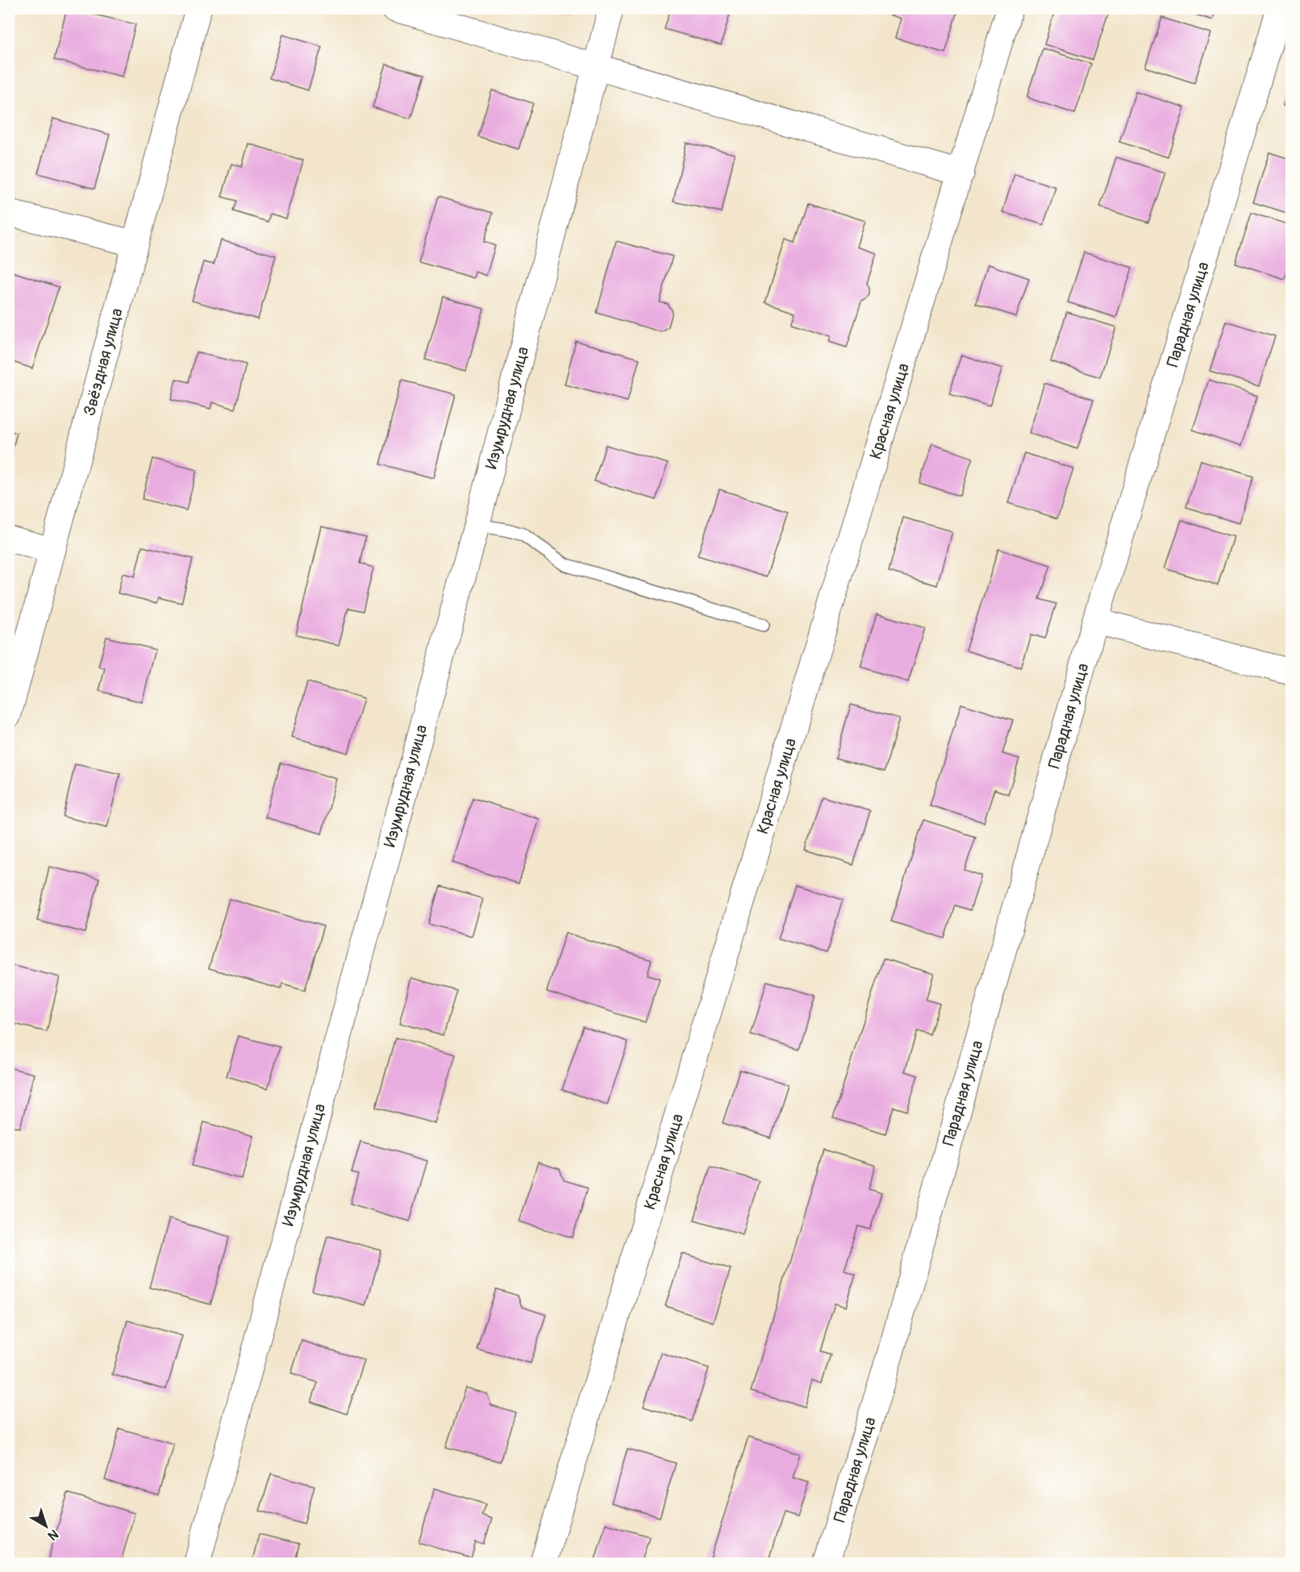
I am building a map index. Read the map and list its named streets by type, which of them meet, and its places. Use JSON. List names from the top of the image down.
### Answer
{
  "streets": {
    "street": [
      "Парадная улица",
      "Звёздная улица",
      "Изумрудная улица",
      "Красная улица"
    ]
  },
  "north": "bottom right"
}
